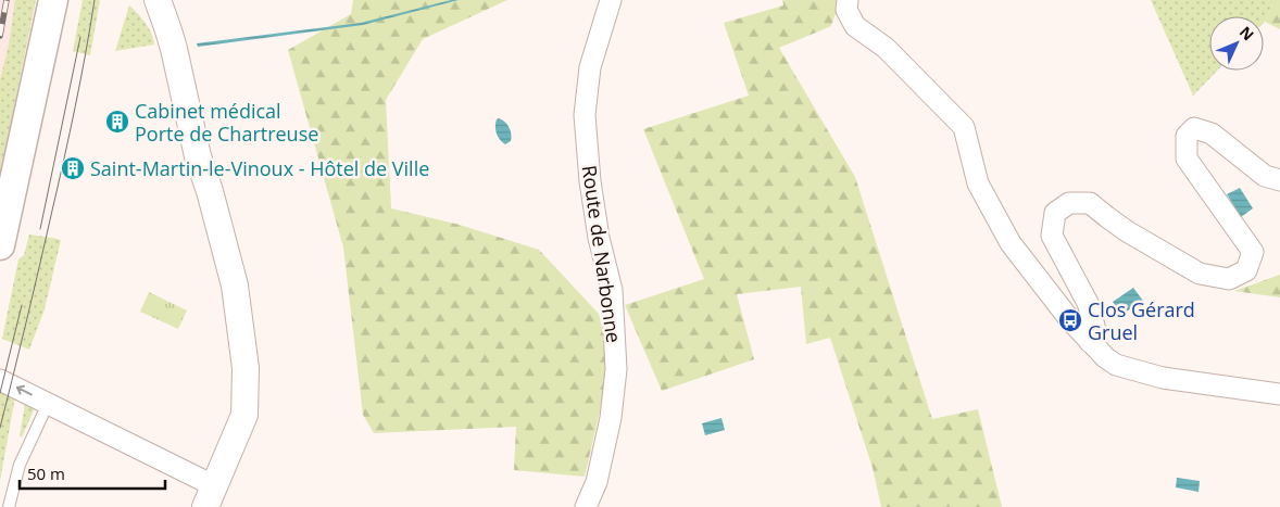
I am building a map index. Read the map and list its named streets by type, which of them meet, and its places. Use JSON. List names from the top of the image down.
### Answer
{
  "streets": {
    "street": ["Route de Narbonne"]
  },
  "places": {
    "building": ["Cabinet médical Porte de Chartreuse", "Saint-Martin-le-Vinoux - Hôtel de Ville"],
    "bus stop": ["Clos Gérard Gruel"]
  },
  "scale_bar": "50 m",
  "north": "top right"
}
